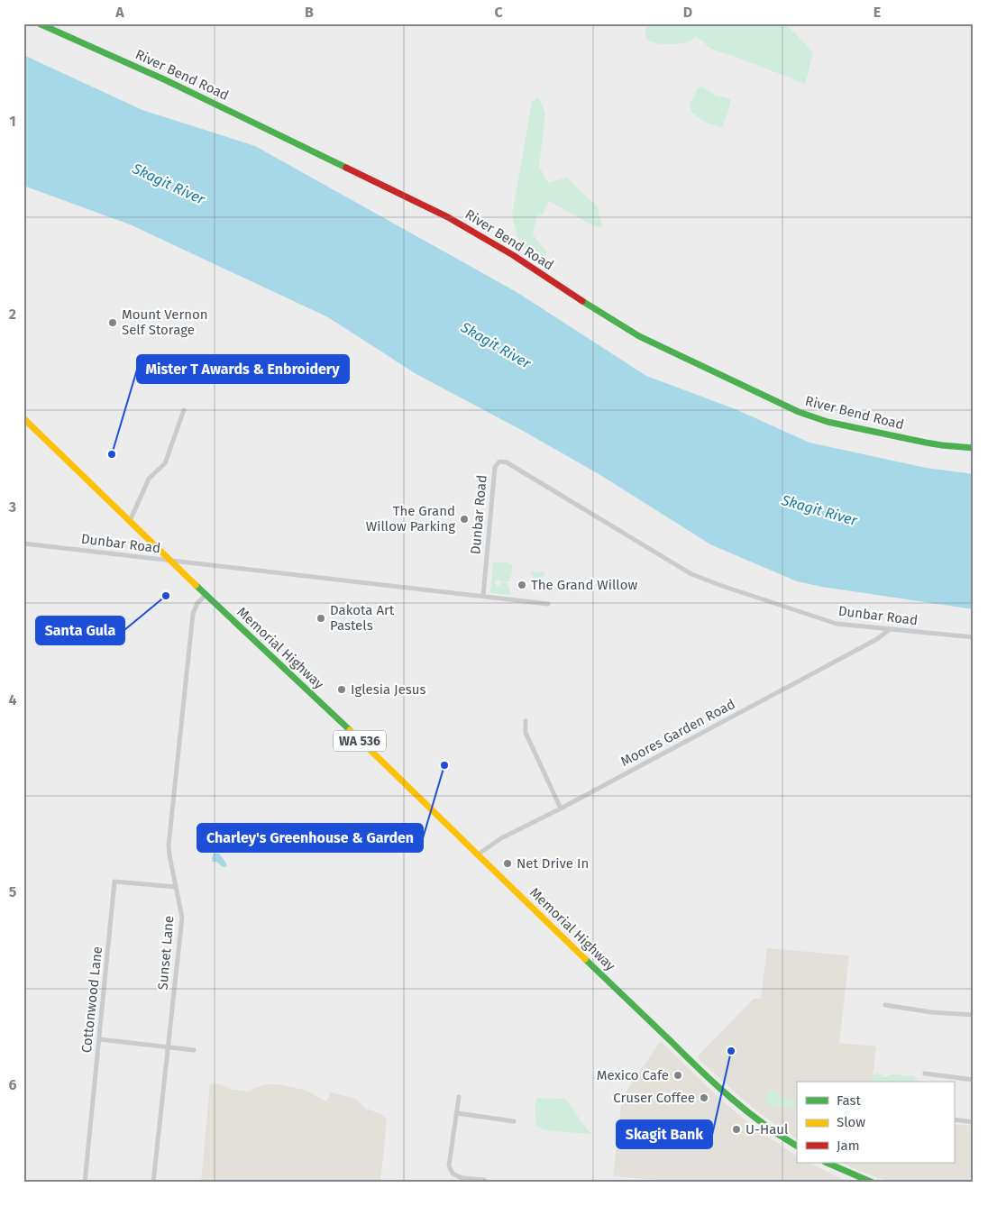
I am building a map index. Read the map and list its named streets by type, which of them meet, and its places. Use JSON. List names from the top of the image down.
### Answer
{
  "streets": {
    "main road": ["River Bend Road", "Memorial Highway", "WA 536"],
    "street": [
      "Dunbar Road",
      "Moores Garden Road",
      "Sunset Lane",
      "Cottonwood Lane"
    ]
  },
  "crossings": [
    ["Dunbar Road", "Memorial Highway"],
    ["Dunbar Road", "Moores Garden Road"],
    ["Memorial Highway", "Moores Garden Road"],
    ["Memorial Highway", "Sunset Lane"],
    ["Sunset Lane", "Cottonwood Lane"]
  ],
  "water": ["Skagit River"],
  "places": [
    "Mount Vernon Self Storage",
    "Mister T Awards & Enbroidery",
    "The Grand Willow Parking",
    "The Grand Willow",
    "Santa Gula",
    "Dakota Art Pastels",
    "Iglesia Jesus",
    "Charley's Greenhouse & Garden",
    "Net Drive In",
    "Skagit Bank",
    "Mexico Cafe",
    "Cruser Coffee",
    "U-Haul"
  ],
  "legend": ["Fast", "Slow", "Jam"],
  "grid": {
    "columns": [
      "A",
      "B",
      "C",
      "D",
      "E"
    ],
    "rows": [
      "1",
      "2",
      "3",
      "4",
      "5",
      "6"
    ]
  }
}
